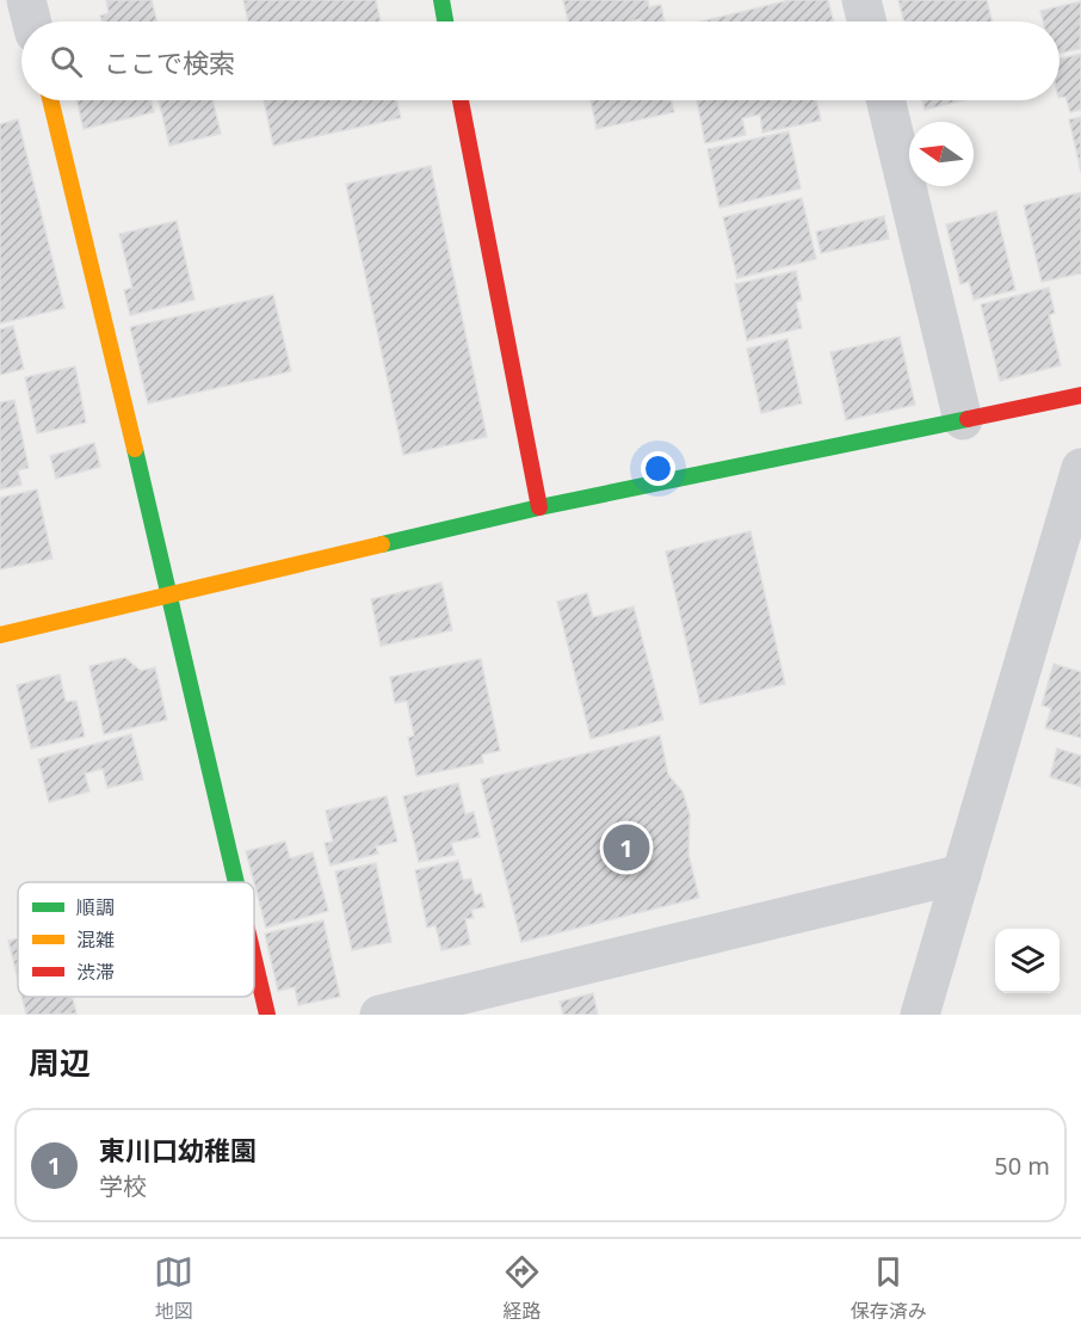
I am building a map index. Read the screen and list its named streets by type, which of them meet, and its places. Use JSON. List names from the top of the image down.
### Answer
{
  "legend": ["順調", "混雑", "渋滞"],
  "north": "left",
  "page": {
    "search": "ここで検索",
    "pins": "1",
    "heading": "周辺",
    "list": [
      {
        "mark": "1",
        "name": "東川口幼稚園",
        "note": "学校",
        "value": "50 m"
      }
    ],
    "nav": ["地図", "経路", "保存済み"]
  }
}
